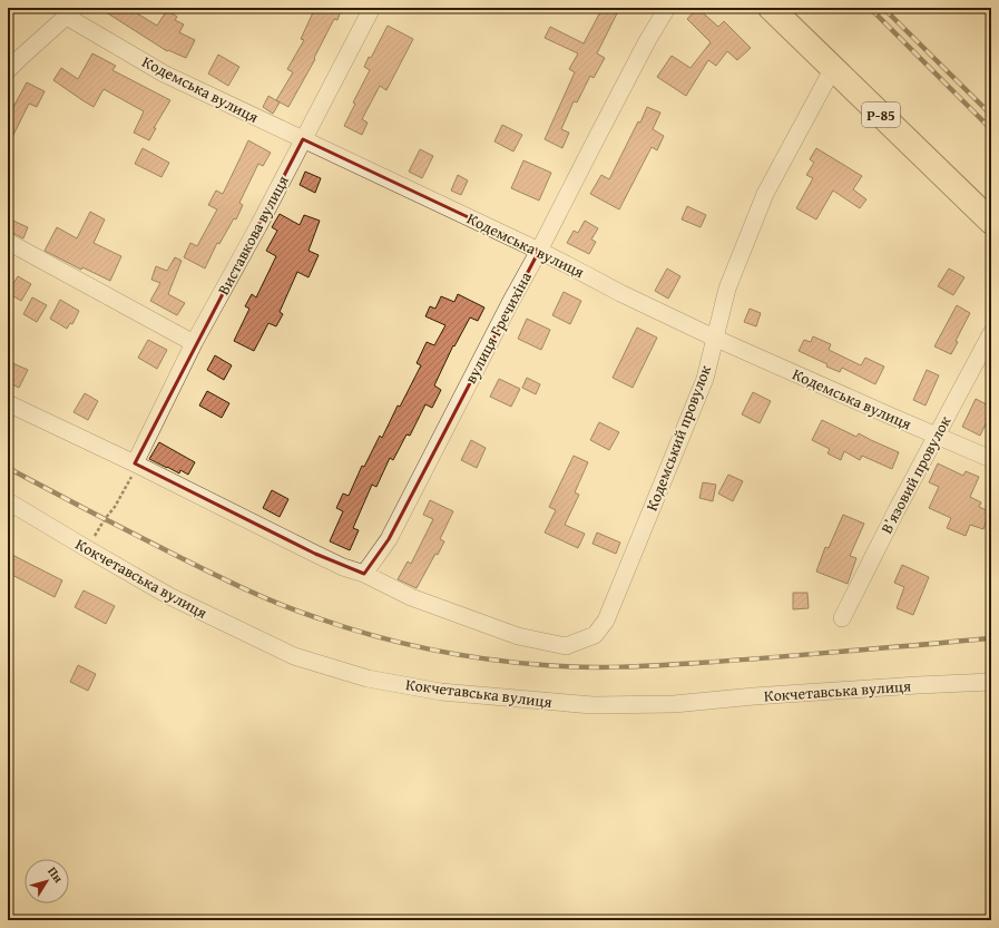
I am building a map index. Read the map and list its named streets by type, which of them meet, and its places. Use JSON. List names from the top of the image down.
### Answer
{
  "streets": {
    "main road": ["Р-85"],
    "street": [
      "Кодемська вулиця",
      "Виставкова вулиця",
      "вулиця Гречихіна",
      "Кодемський провулок",
      "Вʼязовий провулок",
      "Кокчетавська вулиця"
    ]
  },
  "crossings": [
    ["Кодемська вулиця", "Виставкова вулиця"],
    ["Кодемська вулиця", "вулиця Гречихіна"],
    ["Кодемська вулиця", "Кодемський провулок"],
    ["Кодемська вулиця", "Вʼязовий провулок"],
    ["Р-85", "Кодемський провулок"],
    ["вулиця Гречихіна", "Кодемський провулок"]
  ],
  "north": "top right"
}
